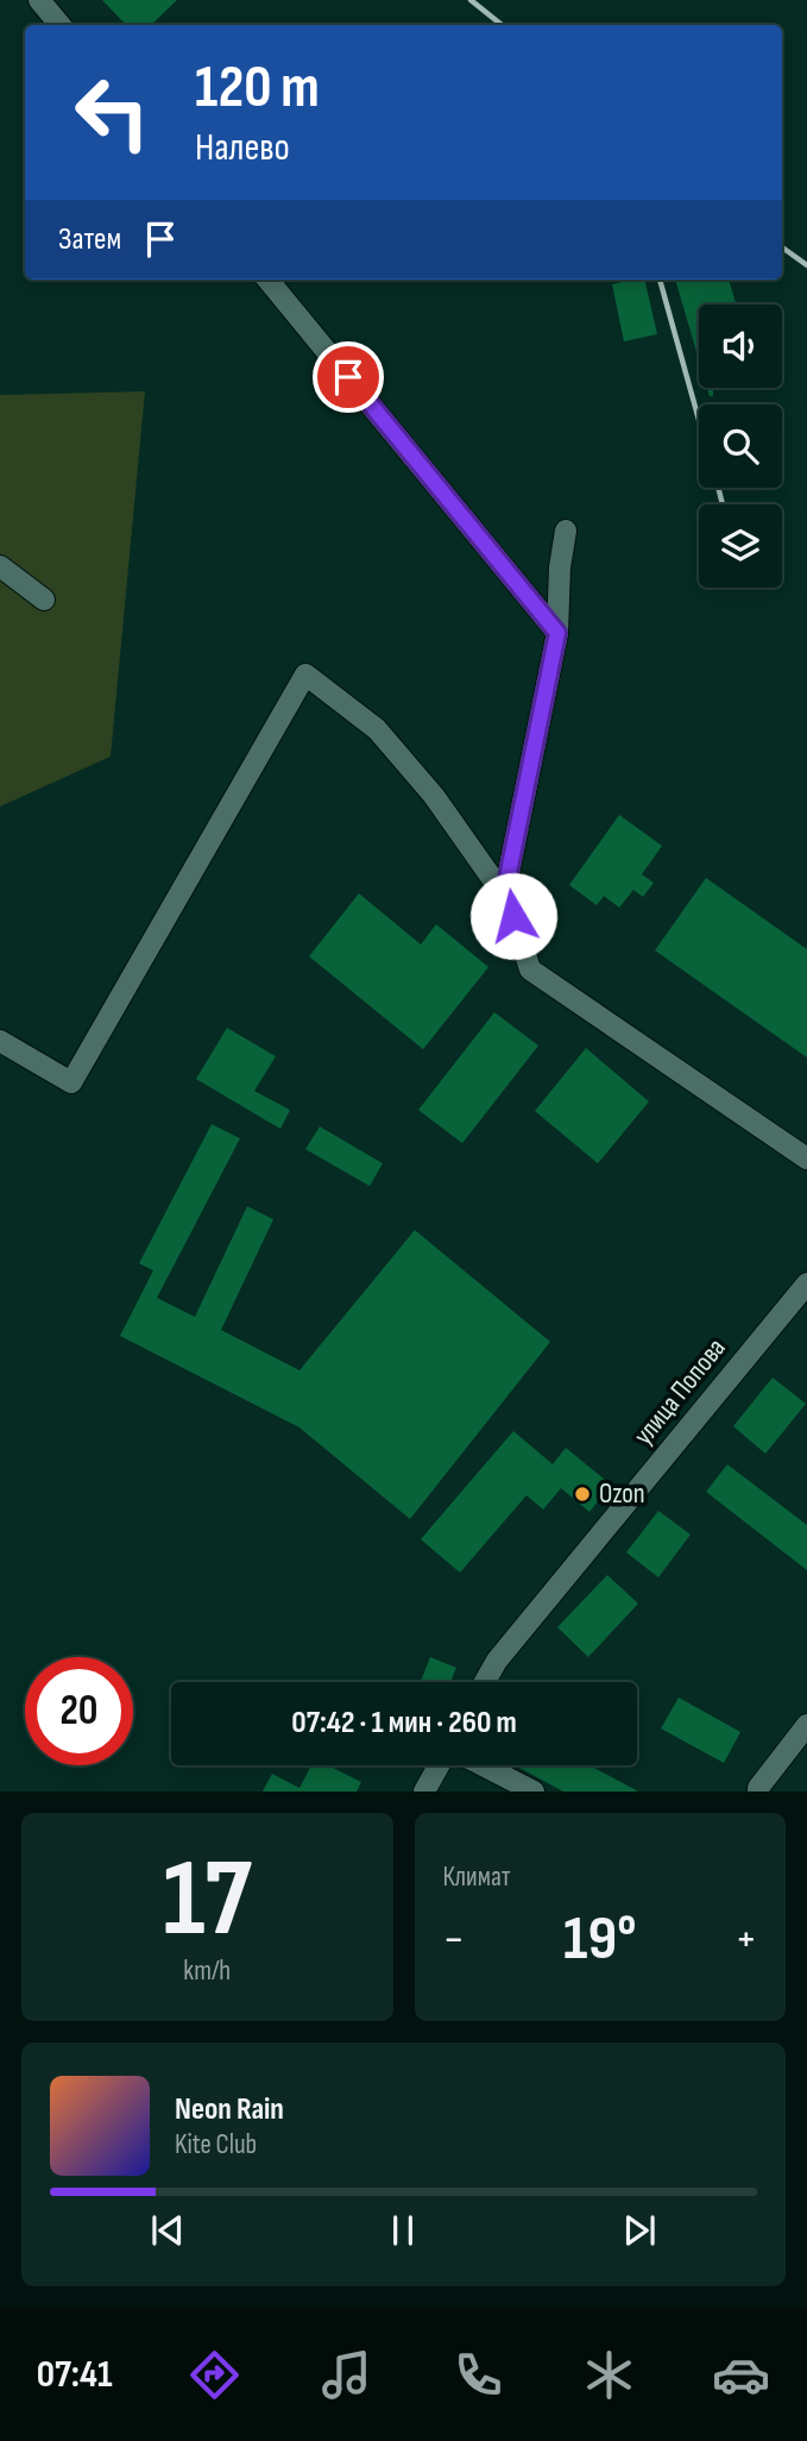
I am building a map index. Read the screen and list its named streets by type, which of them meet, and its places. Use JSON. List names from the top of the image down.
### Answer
{
  "streets": {
    "street": ["улица Попова"]
  },
  "places": ["Ozon"],
  "page": {
    "turn": ["120 m", "Налево"],
    "then": "Затем",
    "limit": "20",
    "trip": "07:42 · 1 мин · 260 m",
    "tile": [
      ["17", "km/h"],
      "Климат"
    ],
    "heat": ["−", "19°", "+"],
    "song": ["Neon Rain", "Kite Club"],
    "tabs": "07:41"
  }
}
